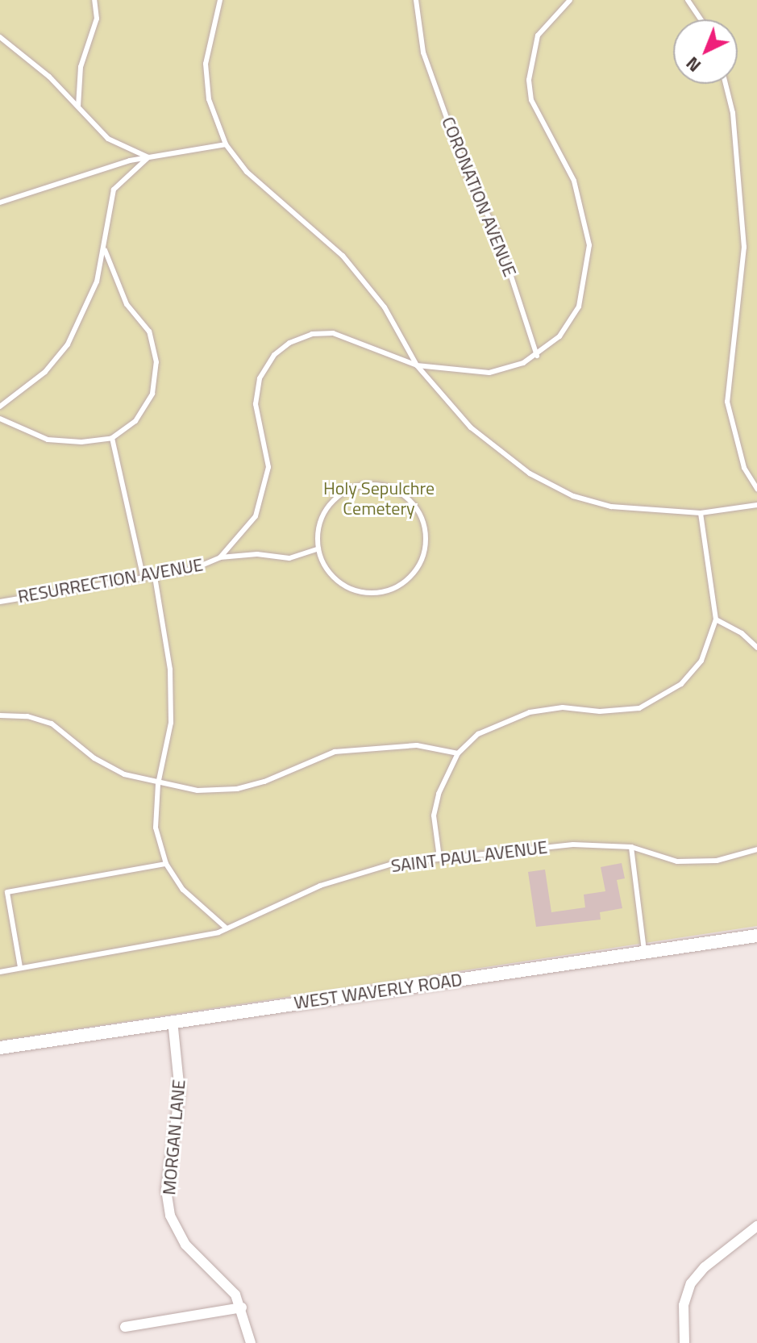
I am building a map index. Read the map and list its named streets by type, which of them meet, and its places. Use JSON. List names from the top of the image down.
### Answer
{
  "streets": {
    "street": ["WEST WAVERLY ROAD", "MORGAN LANE"],
    "lane": ["CORONATION AVENUE", "RESURRECTION AVENUE", "SAINT PAUL AVENUE"]
  },
  "crossings": [
    ["WEST WAVERLY ROAD", "MORGAN LANE"]
  ],
  "parks": ["Holy Sepulchre Cemetery"],
  "north": "bottom left"
}
